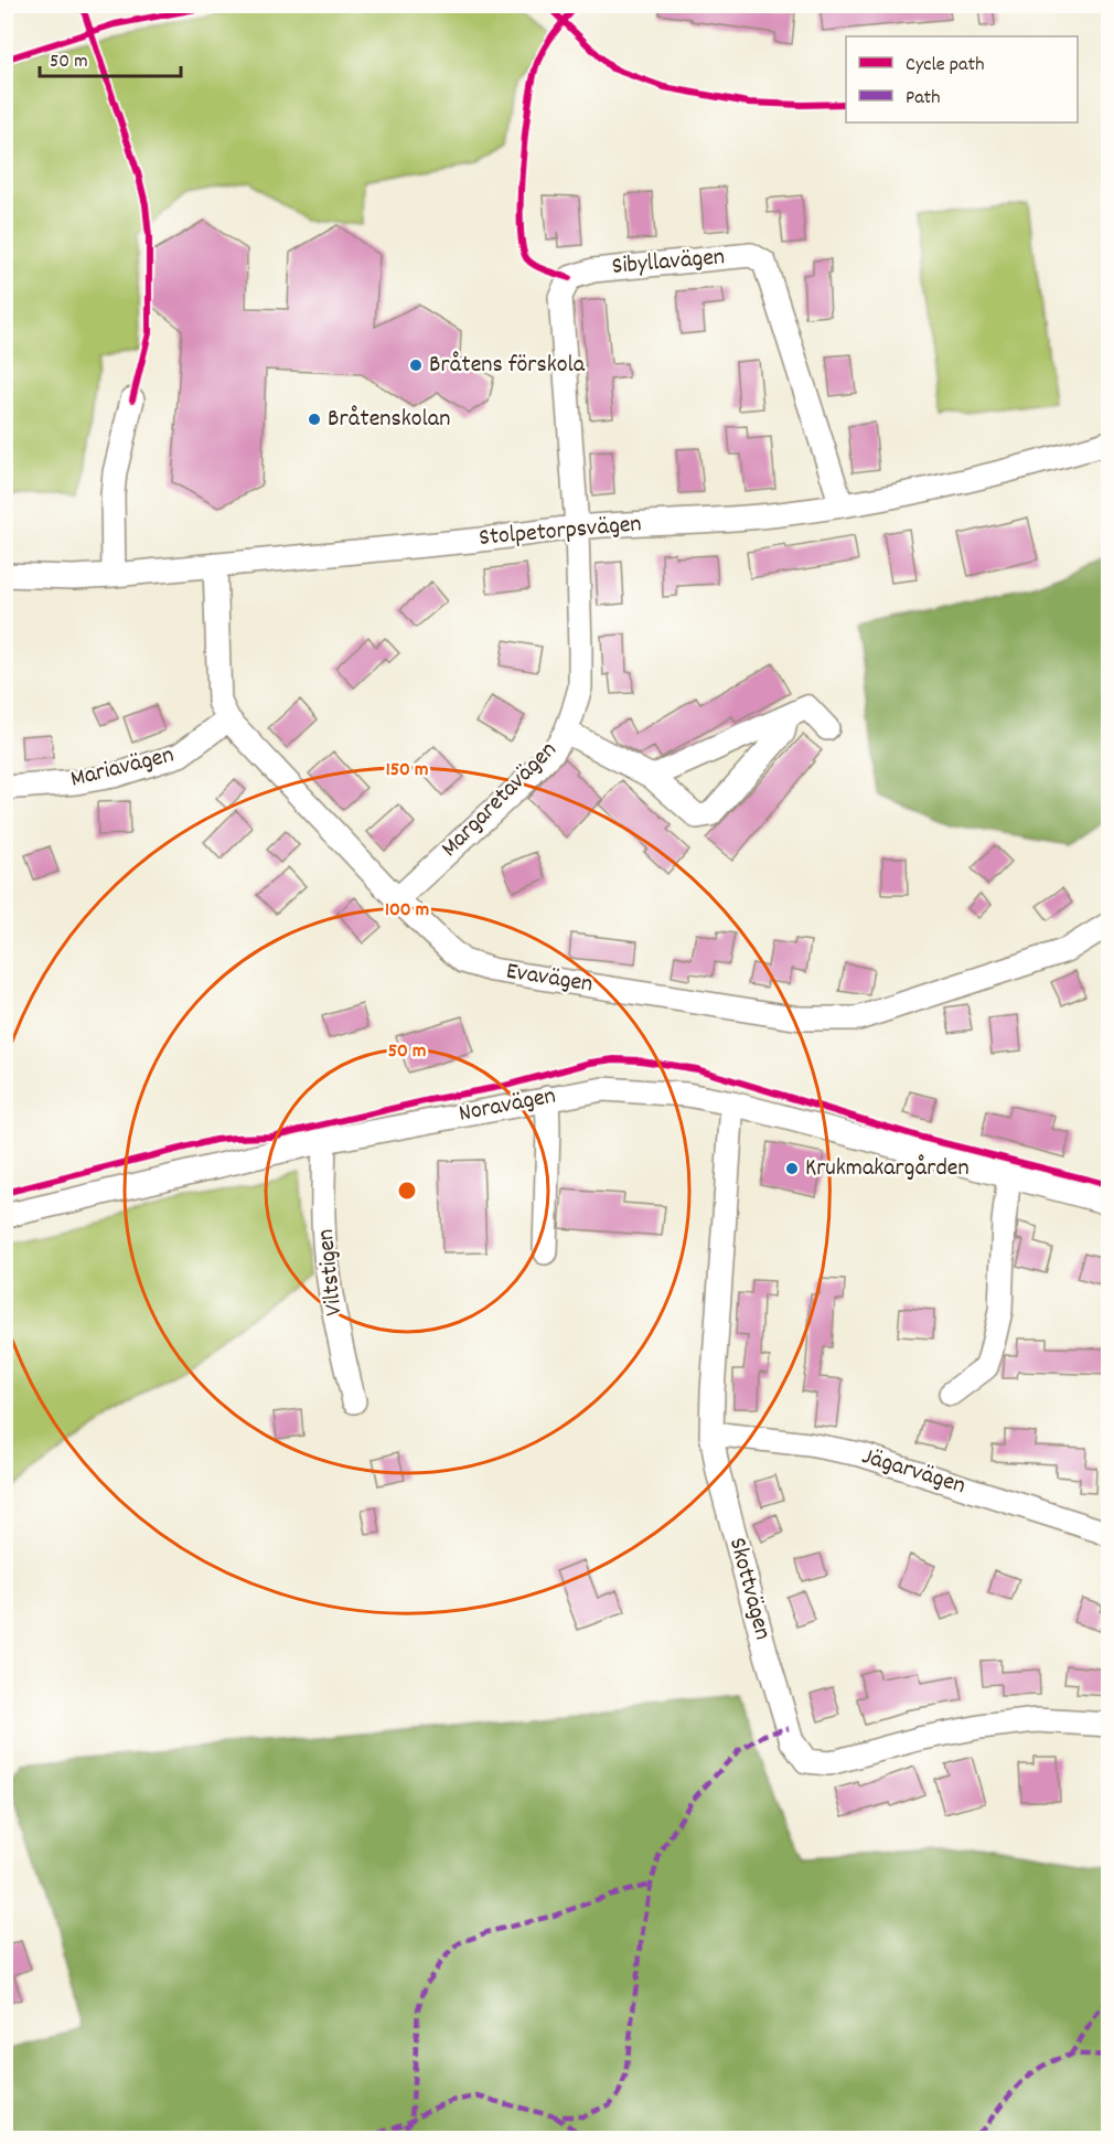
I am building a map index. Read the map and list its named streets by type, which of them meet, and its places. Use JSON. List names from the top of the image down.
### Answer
{
  "streets": {
    "street": [
      "Sibyllavägen",
      "Stolpetorpsvägen",
      "Mariavägen",
      "Margaretavägen",
      "Evavägen",
      "Noravägen",
      "Viltstigen",
      "Jägarvägen",
      "Skottvägen"
    ]
  },
  "crossings": [
    ["Sibyllavägen", "Stolpetorpsvägen"],
    ["Sibyllavägen", "Margaretavägen"],
    ["Stolpetorpsvägen", "Margaretavägen"],
    ["Stolpetorpsvägen", "Evavägen"],
    ["Mariavägen", "Evavägen"],
    ["Margaretavägen", "Evavägen"],
    ["Noravägen", "Viltstigen"],
    ["Noravägen", "Skottvägen"],
    ["Jägarvägen", "Skottvägen"]
  ],
  "places": ["Bråtens förskola", "Bråtenskolan", "Krukmakargården"],
  "legend": ["Cycle path", "Path"],
  "scale_bar": "50 m",
  "rings": ["150 m", "100 m", "50 m"]
}
